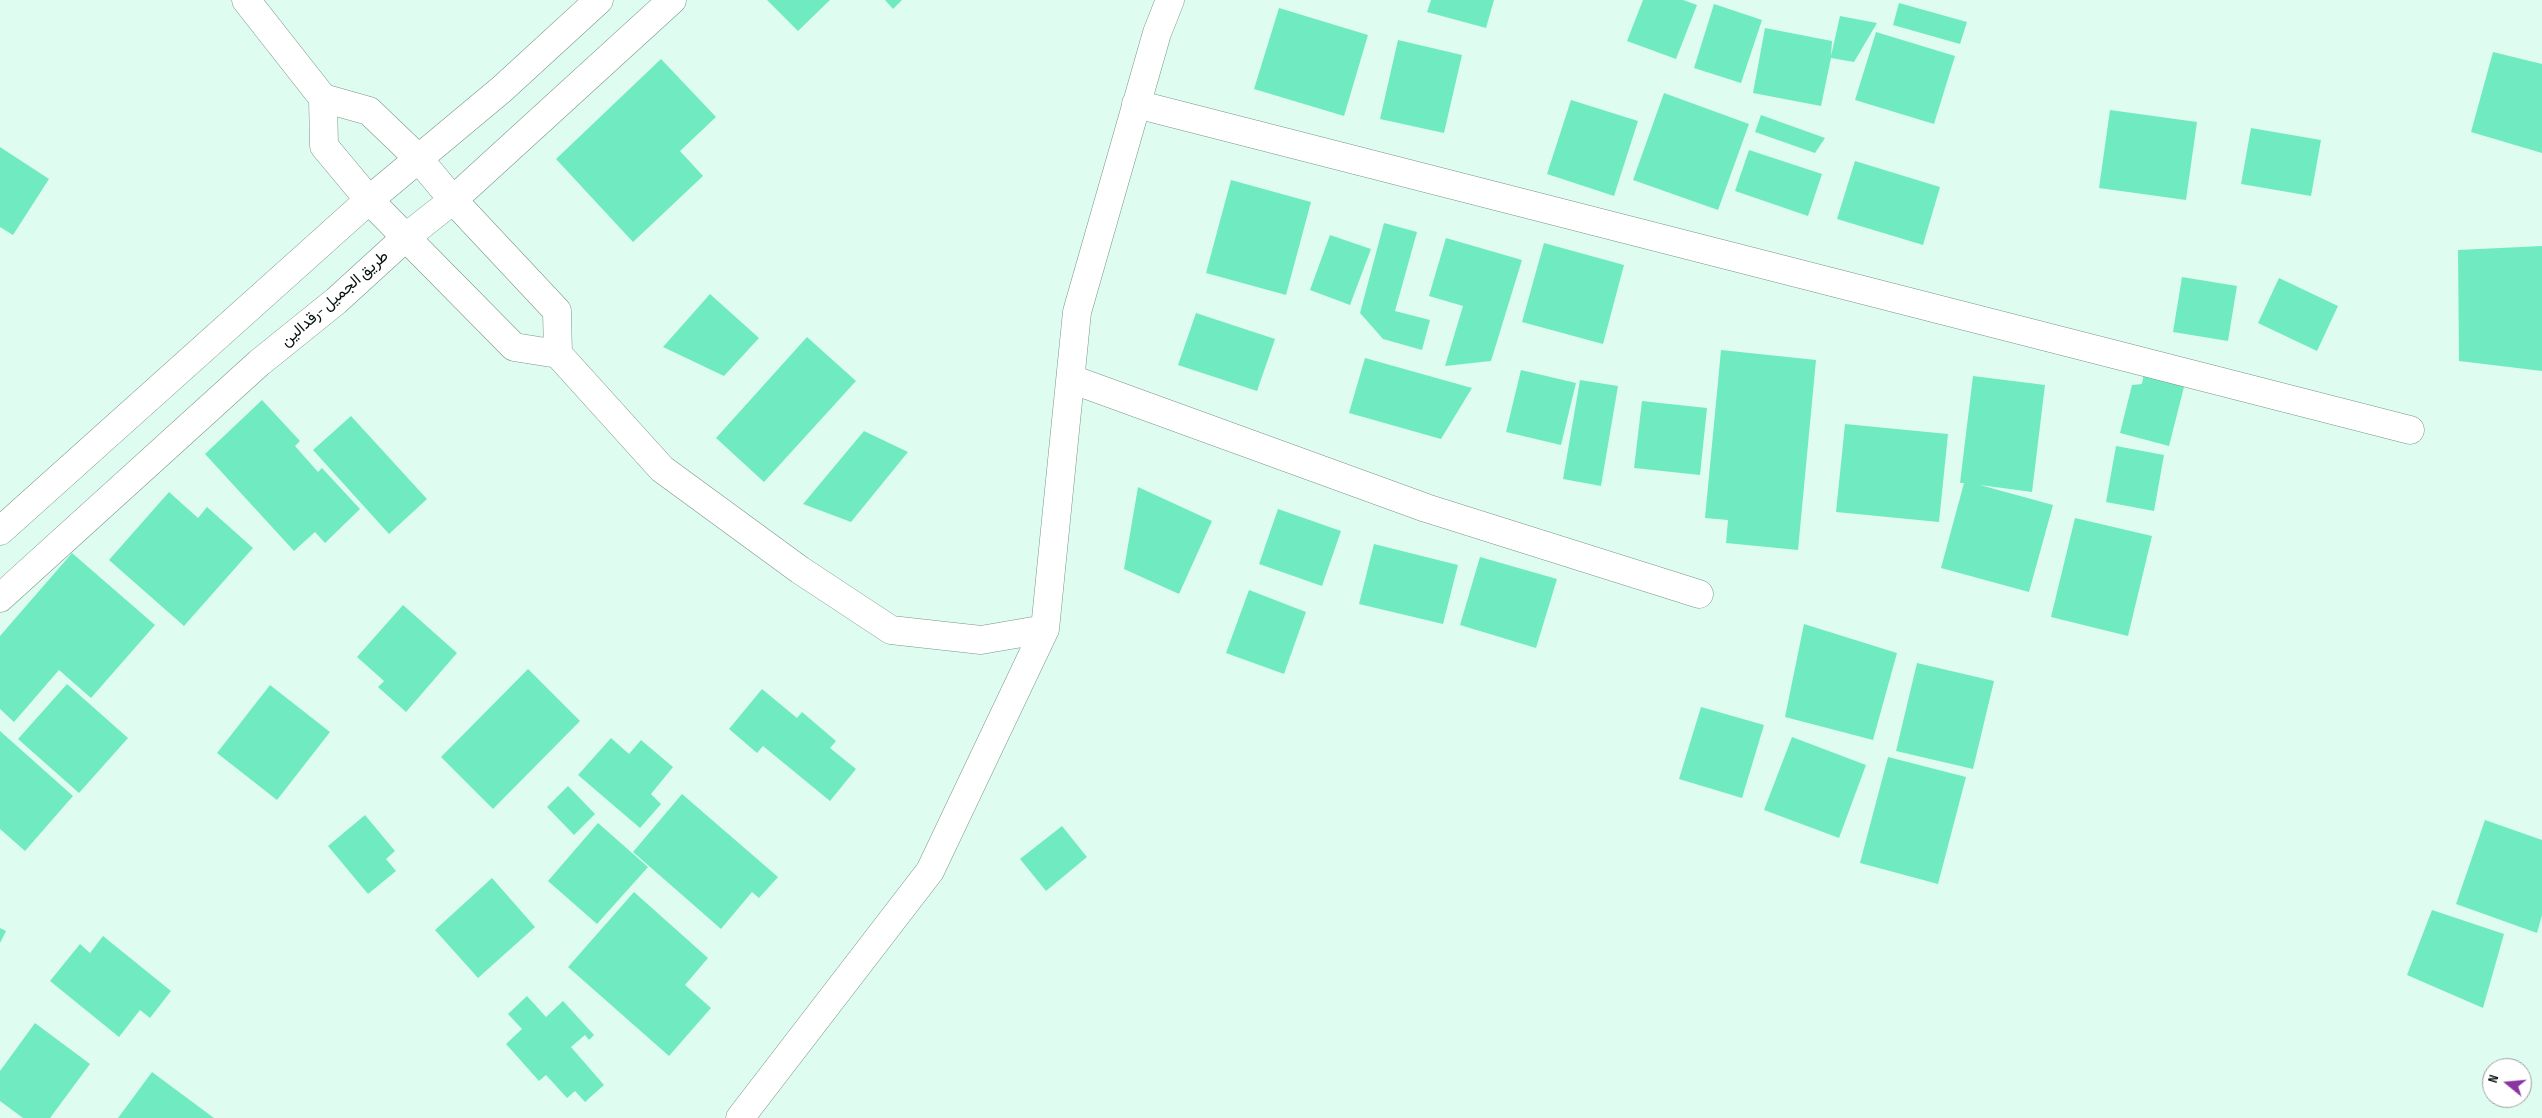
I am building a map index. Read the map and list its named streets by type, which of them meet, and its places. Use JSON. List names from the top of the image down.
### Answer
{
  "streets": {
    "street": ["طريق الجميل -رقدالين"]
  },
  "north": "left"
}
